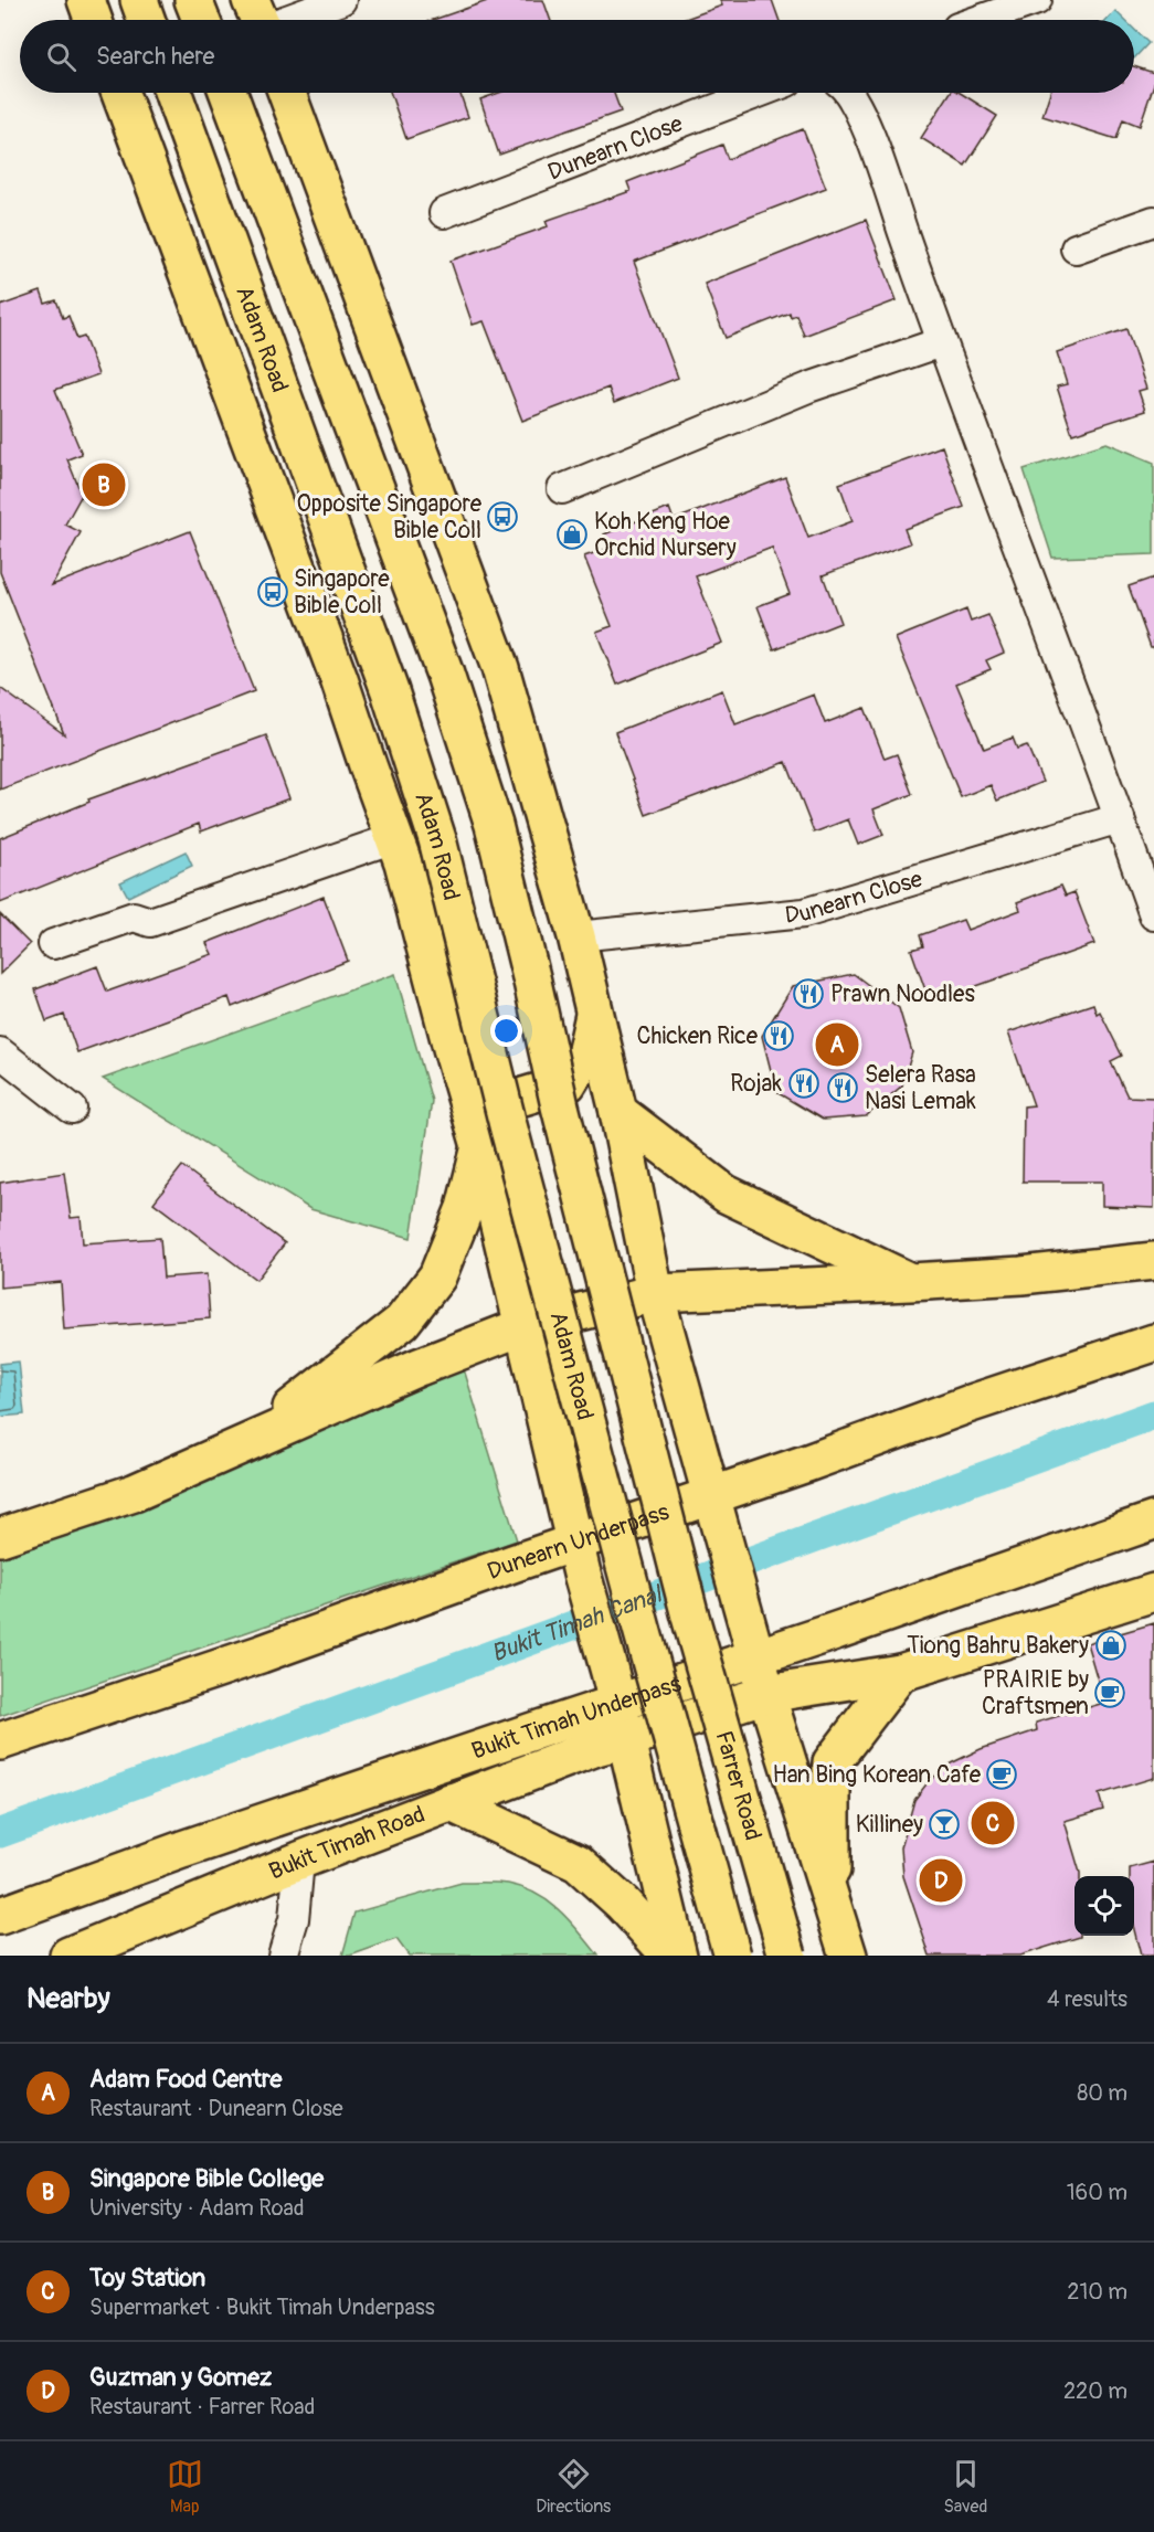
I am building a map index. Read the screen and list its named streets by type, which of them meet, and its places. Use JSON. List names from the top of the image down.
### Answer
{
  "streets": {
    "highway": [
      "Adam Road",
      "Dunearn Underpass",
      "Bukit Timah Underpass",
      "Farrer Road",
      "Bukit Timah Road"
    ],
    "street": ["Dunearn Close"]
  },
  "water": ["Bukit Timah Canal"],
  "places": {
    "bus stop": ["Opposite Singapore Bible Coll", "Singapore Bible Coll"],
    "shop": ["Koh Keng Hoe Orchid Nursery", "Tiong Bahru Bakery"],
    "restaurant": [
      "Prawn Noodles",
      "Chicken Rice",
      "Rojak",
      "Selera Rasa Nasi Lemak"
    ],
    "cafe": ["PRAIRIE by Craftsmen", "Han Bing Korean Cafe"],
    "bar": ["Killiney"]
  },
  "page": {
    "search": "Search here",
    "pins": [
      "B",
      "A",
      "C",
      "D"
    ],
    "heading": ["Nearby", "4 results"],
    "list": [
      {
        "mark": "A",
        "name": "Adam Food Centre",
        "note": "Restaurant · Dunearn Close",
        "value": "80 m"
      },
      {
        "mark": "B",
        "name": "Singapore Bible College",
        "note": "University · Adam Road",
        "value": "160 m"
      },
      {
        "mark": "C",
        "name": "Toy Station",
        "note": "Supermarket · Bukit Timah Underpass",
        "value": "210 m"
      },
      {
        "mark": "D",
        "name": "Guzman y Gomez",
        "note": "Restaurant · Farrer Road",
        "value": "220 m"
      }
    ],
    "nav": ["Map", "Directions", "Saved"]
  }
}
